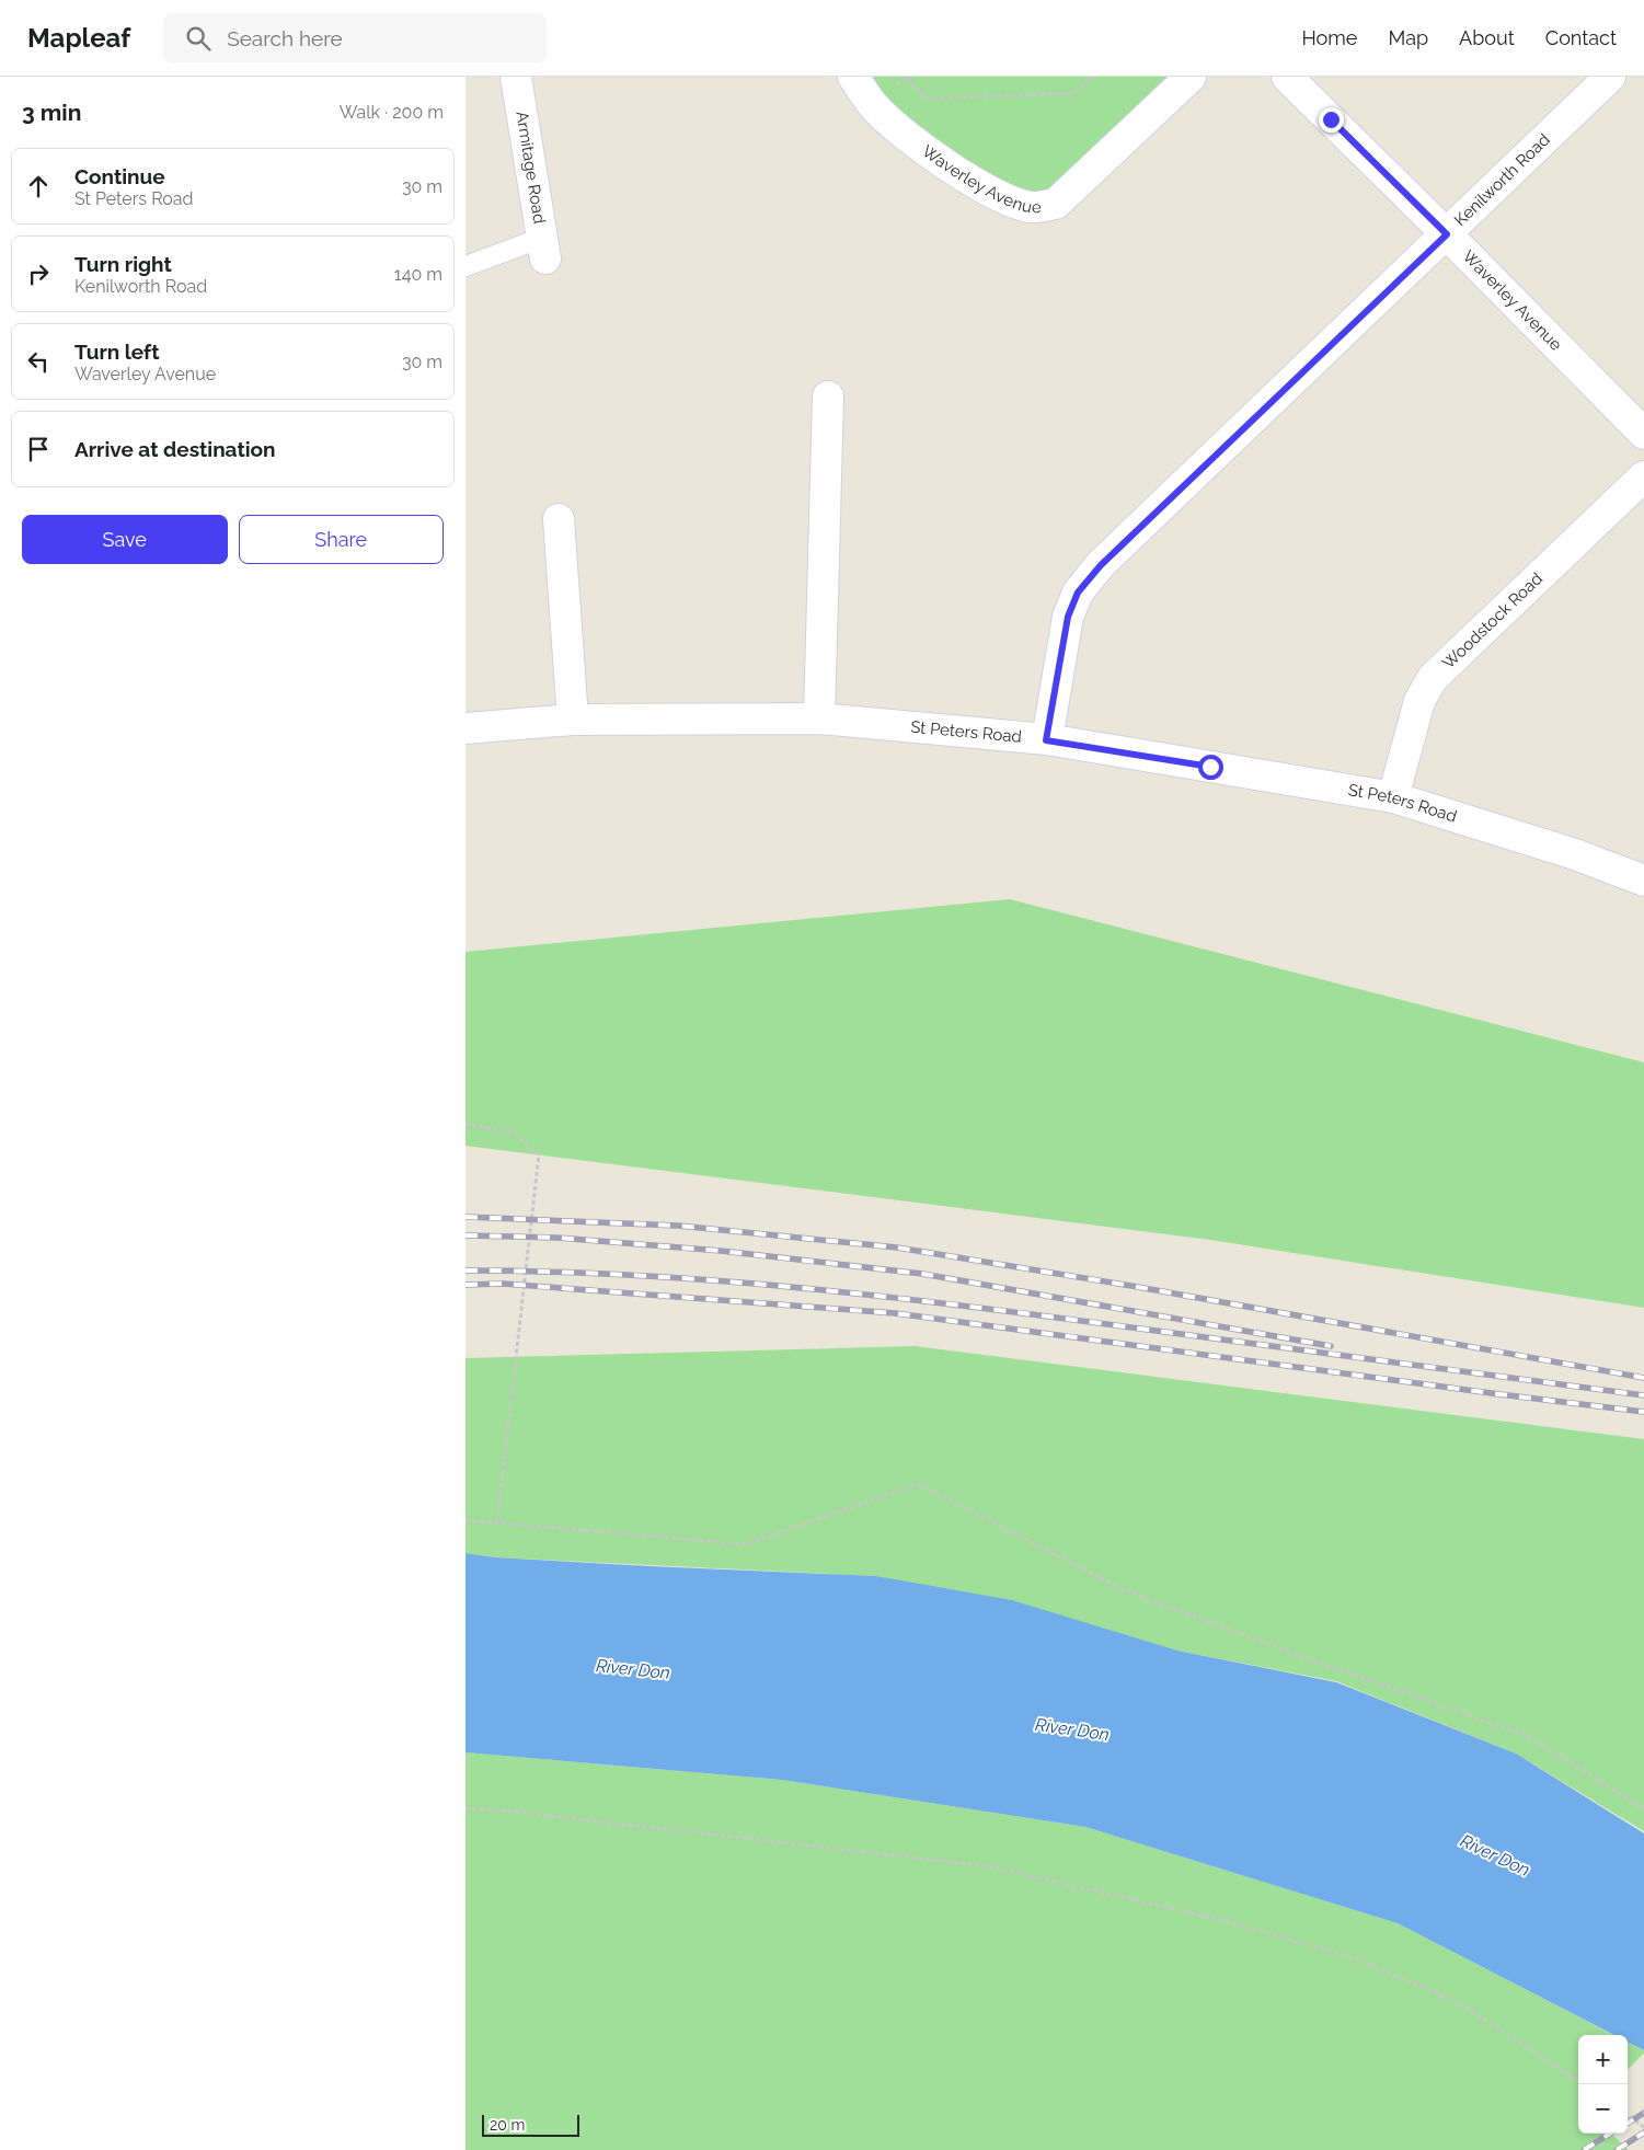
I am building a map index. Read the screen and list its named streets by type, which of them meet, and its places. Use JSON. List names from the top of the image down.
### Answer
{
  "streets": {
    "street": [
      "Armitage Road",
      "Waverley Avenue",
      "Kenilworth Road",
      "Woodstock Road",
      "St Peters Road"
    ]
  },
  "crossings": [
    ["Waverley Avenue", "Kenilworth Road"],
    ["Kenilworth Road", "St Peters Road"],
    ["Woodstock Road", "St Peters Road"]
  ],
  "water": ["River Don"],
  "scale_bar": "20 m",
  "page": {
    "header": "Mapleaf",
    "search": "Search here",
    "nav": [
      "Home",
      "Map",
      "About",
      "Contact"
    ],
    "heading": ["3 min", "Walk · 200 m"],
    "list": [
      ["Continue", "St Peters Road", "30 m"],
      ["Turn right", "Kenilworth Road", "140 m"],
      ["Turn left", "Waverley Avenue", "30 m"],
      "Arrive at destination"
    ],
    "buttons": ["Save", "Share"],
    "map_buttons": ["+", "−"],
    "scale": "20 m"
  }
}
